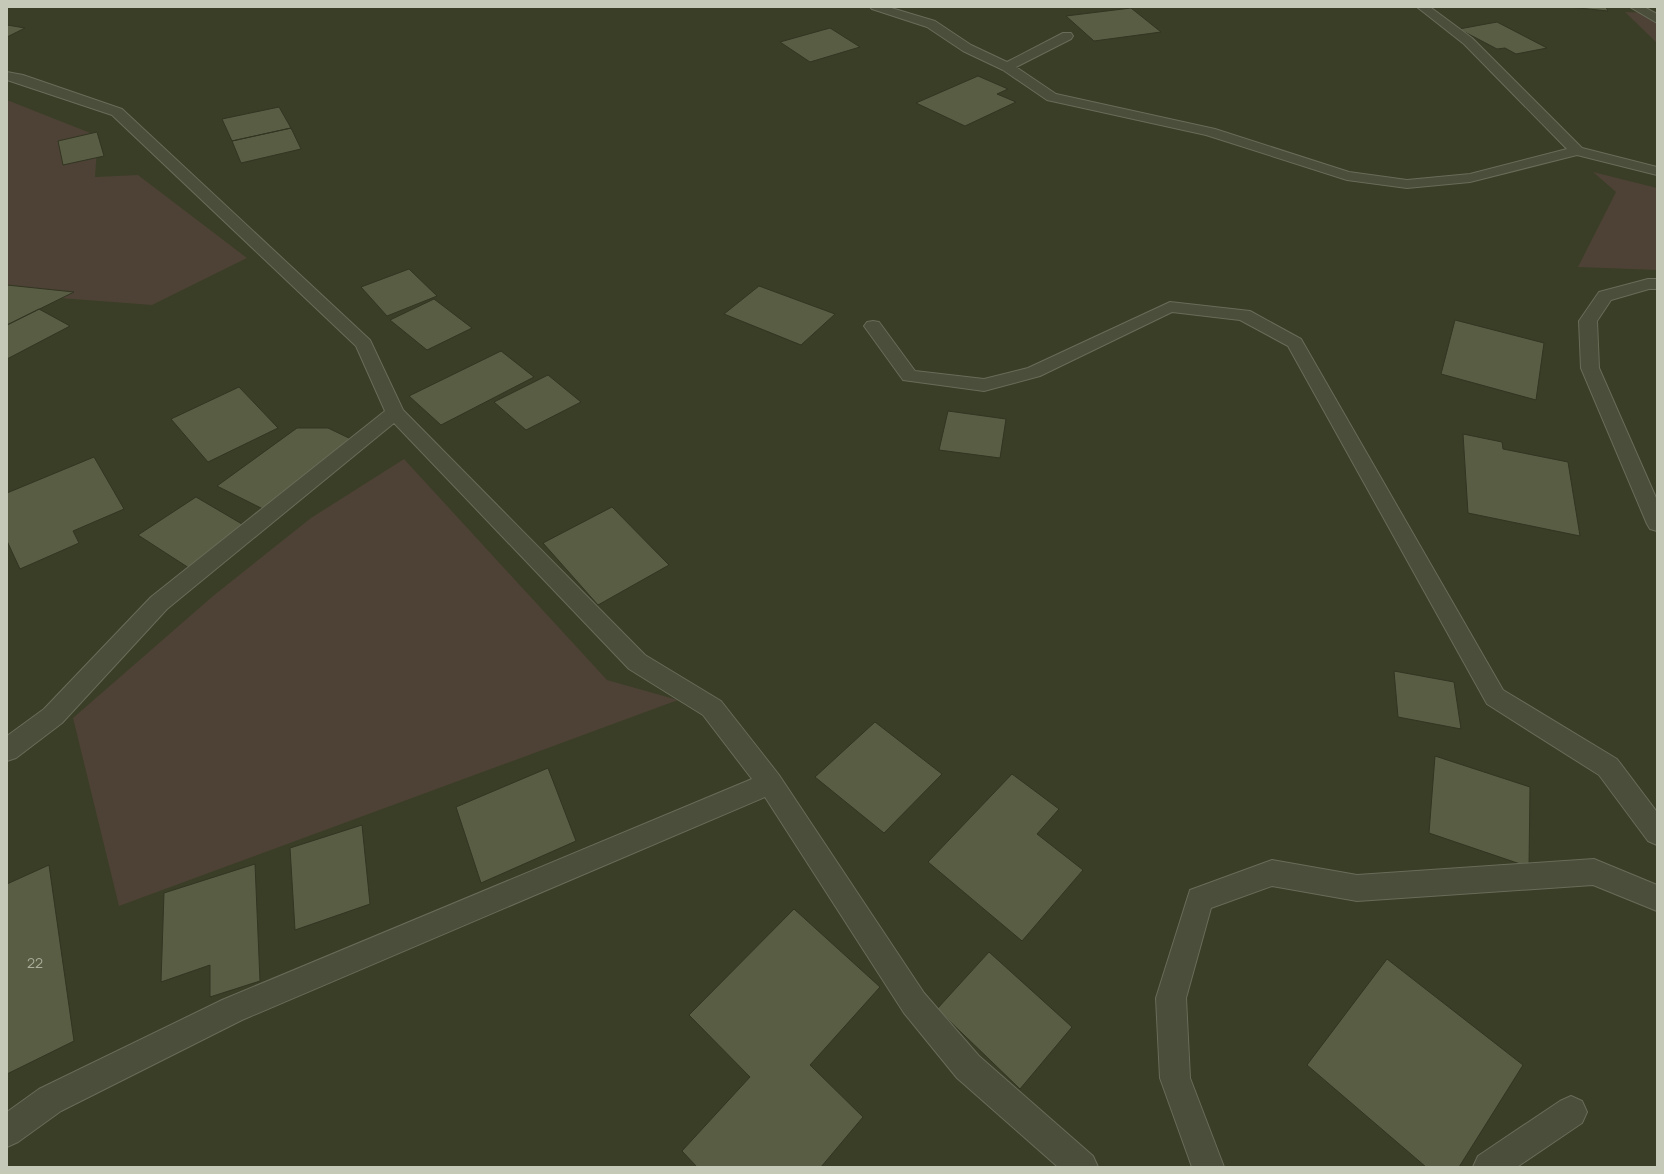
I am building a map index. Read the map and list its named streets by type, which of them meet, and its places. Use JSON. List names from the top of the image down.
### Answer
{
  "house_numbers": ["22"]
}
